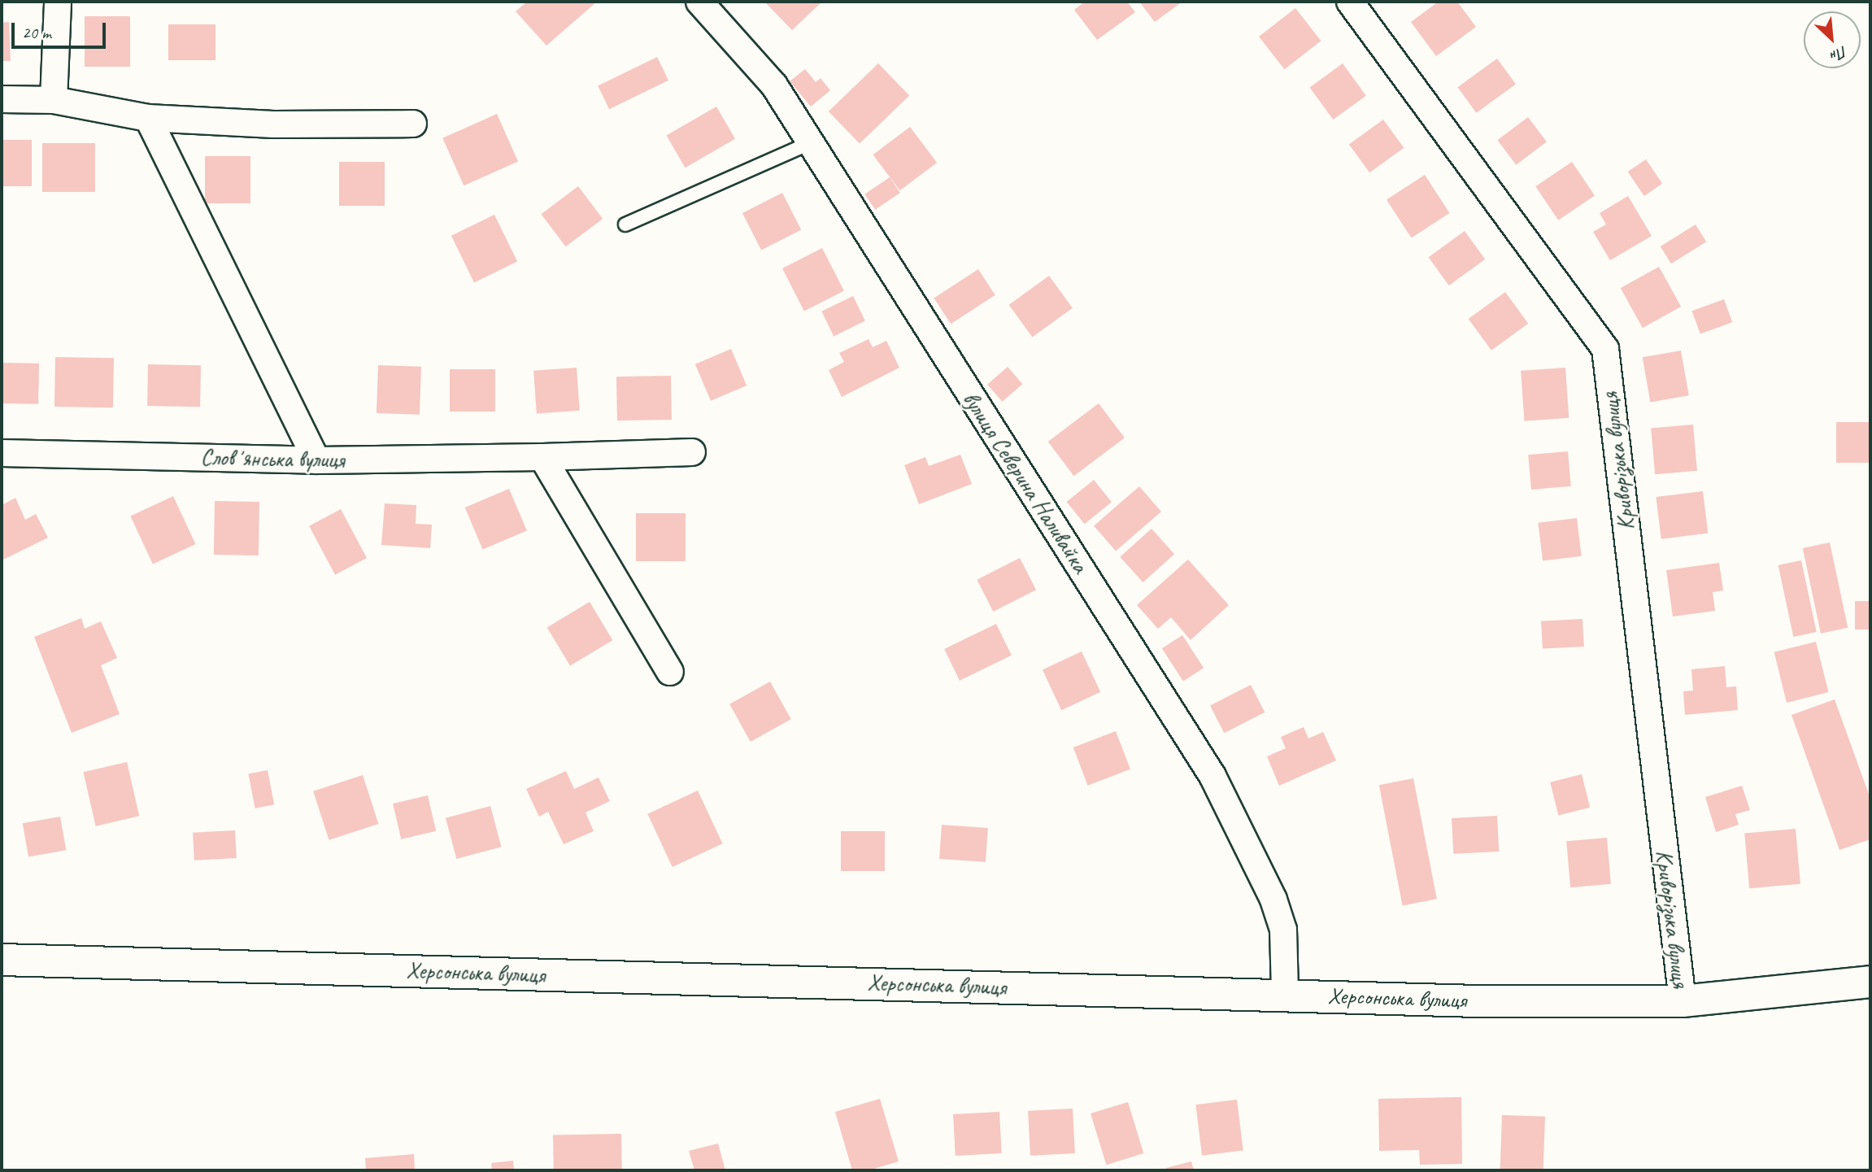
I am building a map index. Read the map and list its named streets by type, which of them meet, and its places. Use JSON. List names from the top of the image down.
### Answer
{
  "streets": {
    "main road": ["Херсонська вулиця"],
    "street": ["Словʼянська вулиця", "Криворізька вулиця", "вулиця Северина Наливайка"]
  },
  "crossings": [
    ["Криворізька вулиця", "Херсонська вулиця"],
    ["вулиця Северина Наливайка", "Херсонська вулиця"]
  ],
  "scale_bar": "20 m",
  "north": "bottom right"
}
